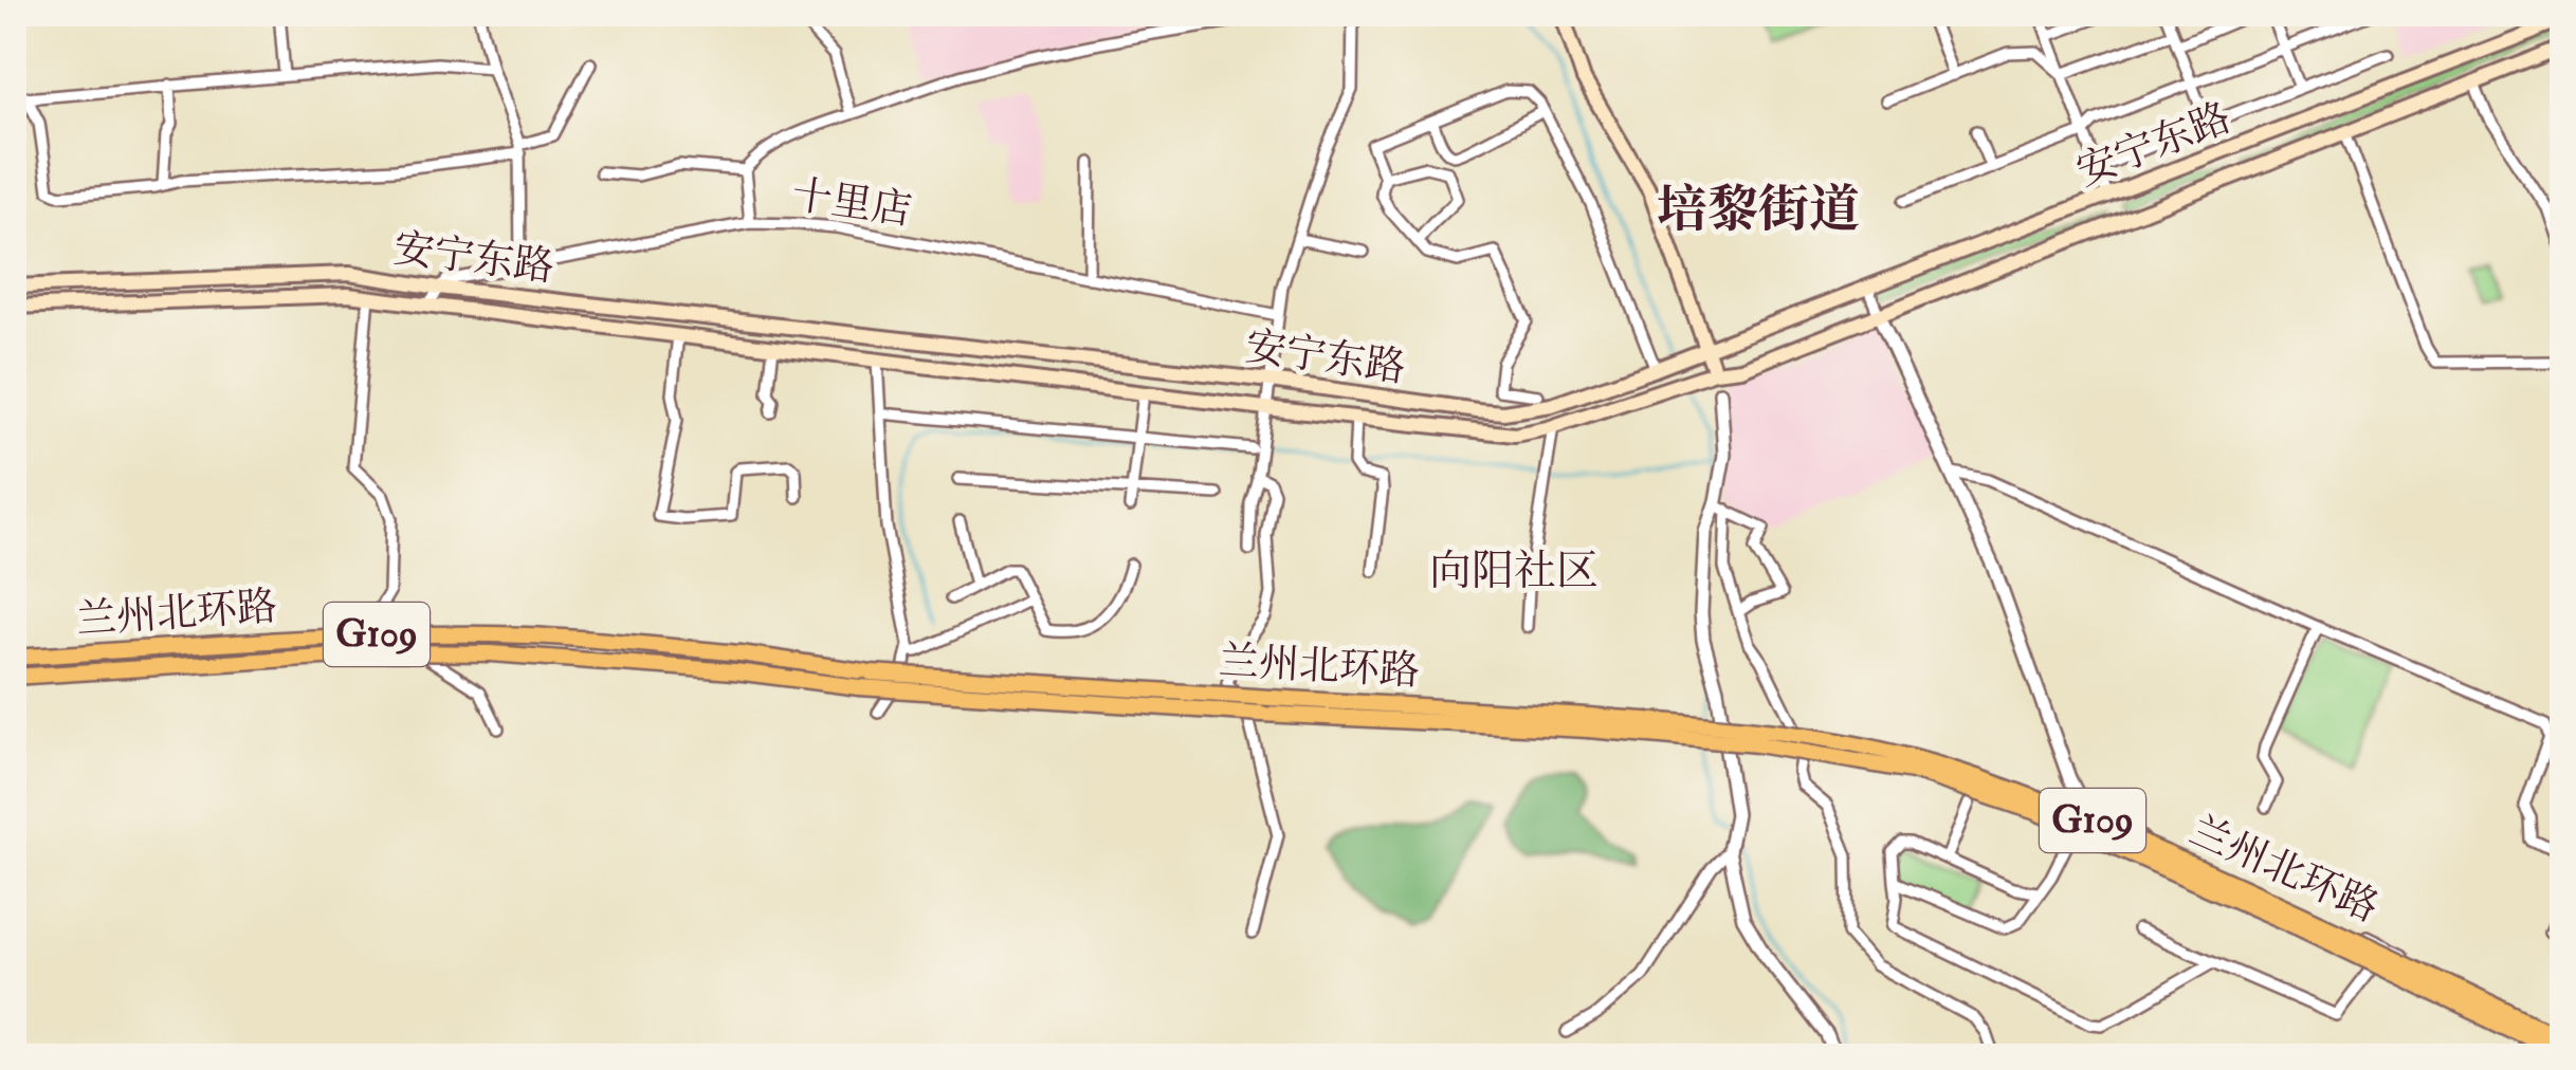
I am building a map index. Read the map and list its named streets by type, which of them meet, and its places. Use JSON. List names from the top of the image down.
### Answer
{
  "streets": {
    "highway": ["兰州北环路", "G109"],
    "main road": ["安宁东路"],
    "street": ["十里店"]
  },
  "crossings": [
    ["安宁东路", "十里店"]
  ],
  "districts": ["培黎街道", "向阳社区"]
}
